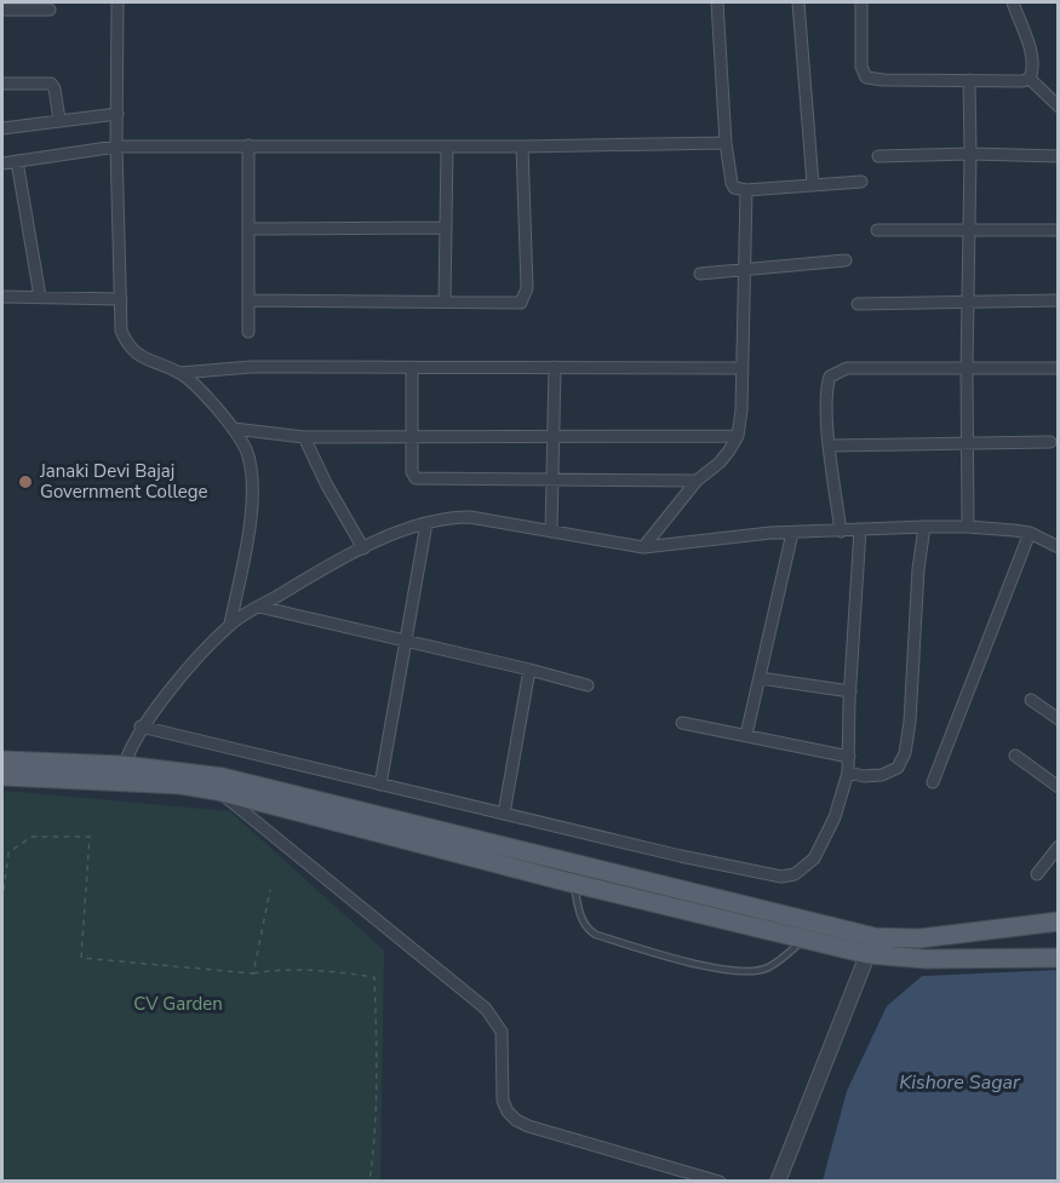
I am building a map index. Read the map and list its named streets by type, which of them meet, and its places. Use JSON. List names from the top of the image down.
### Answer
{
  "water": ["Kishore Sagar"],
  "parks": ["CV Garden"],
  "places": ["Janaki Devi Bajaj Government College"]
}
